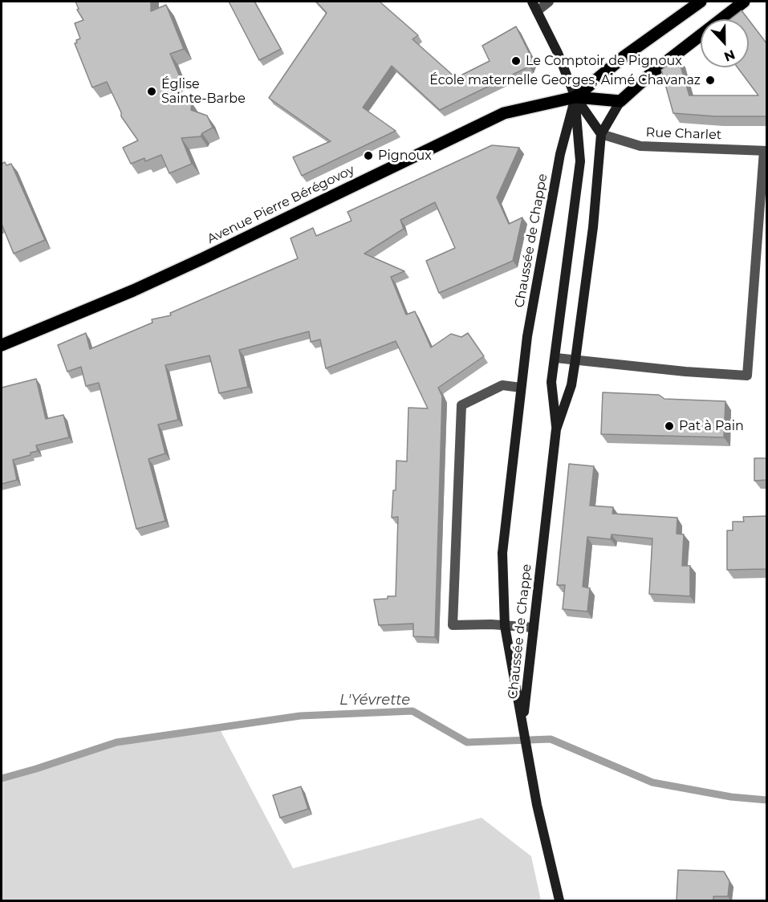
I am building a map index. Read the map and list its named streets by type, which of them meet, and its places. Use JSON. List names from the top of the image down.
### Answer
{
  "streets": {
    "main road": ["Avenue Pierre Bérégovoy", "Chaussée de Chappe"],
    "street": ["Rue Charlet"]
  },
  "crossings": [
    ["Rue Charlet", "Chaussée de Chappe"],
    ["Avenue Pierre Bérégovoy", "Chaussée de Chappe"]
  ],
  "water": ["L'Yévrette"],
  "places": [
    "Le Comptoir de Pignoux",
    "École maternelle Georges, Aimé Chavanaz",
    "Église Sainte-Barbe",
    "Pignoux",
    "Pat à Pain"
  ],
  "north": "bottom"
}
